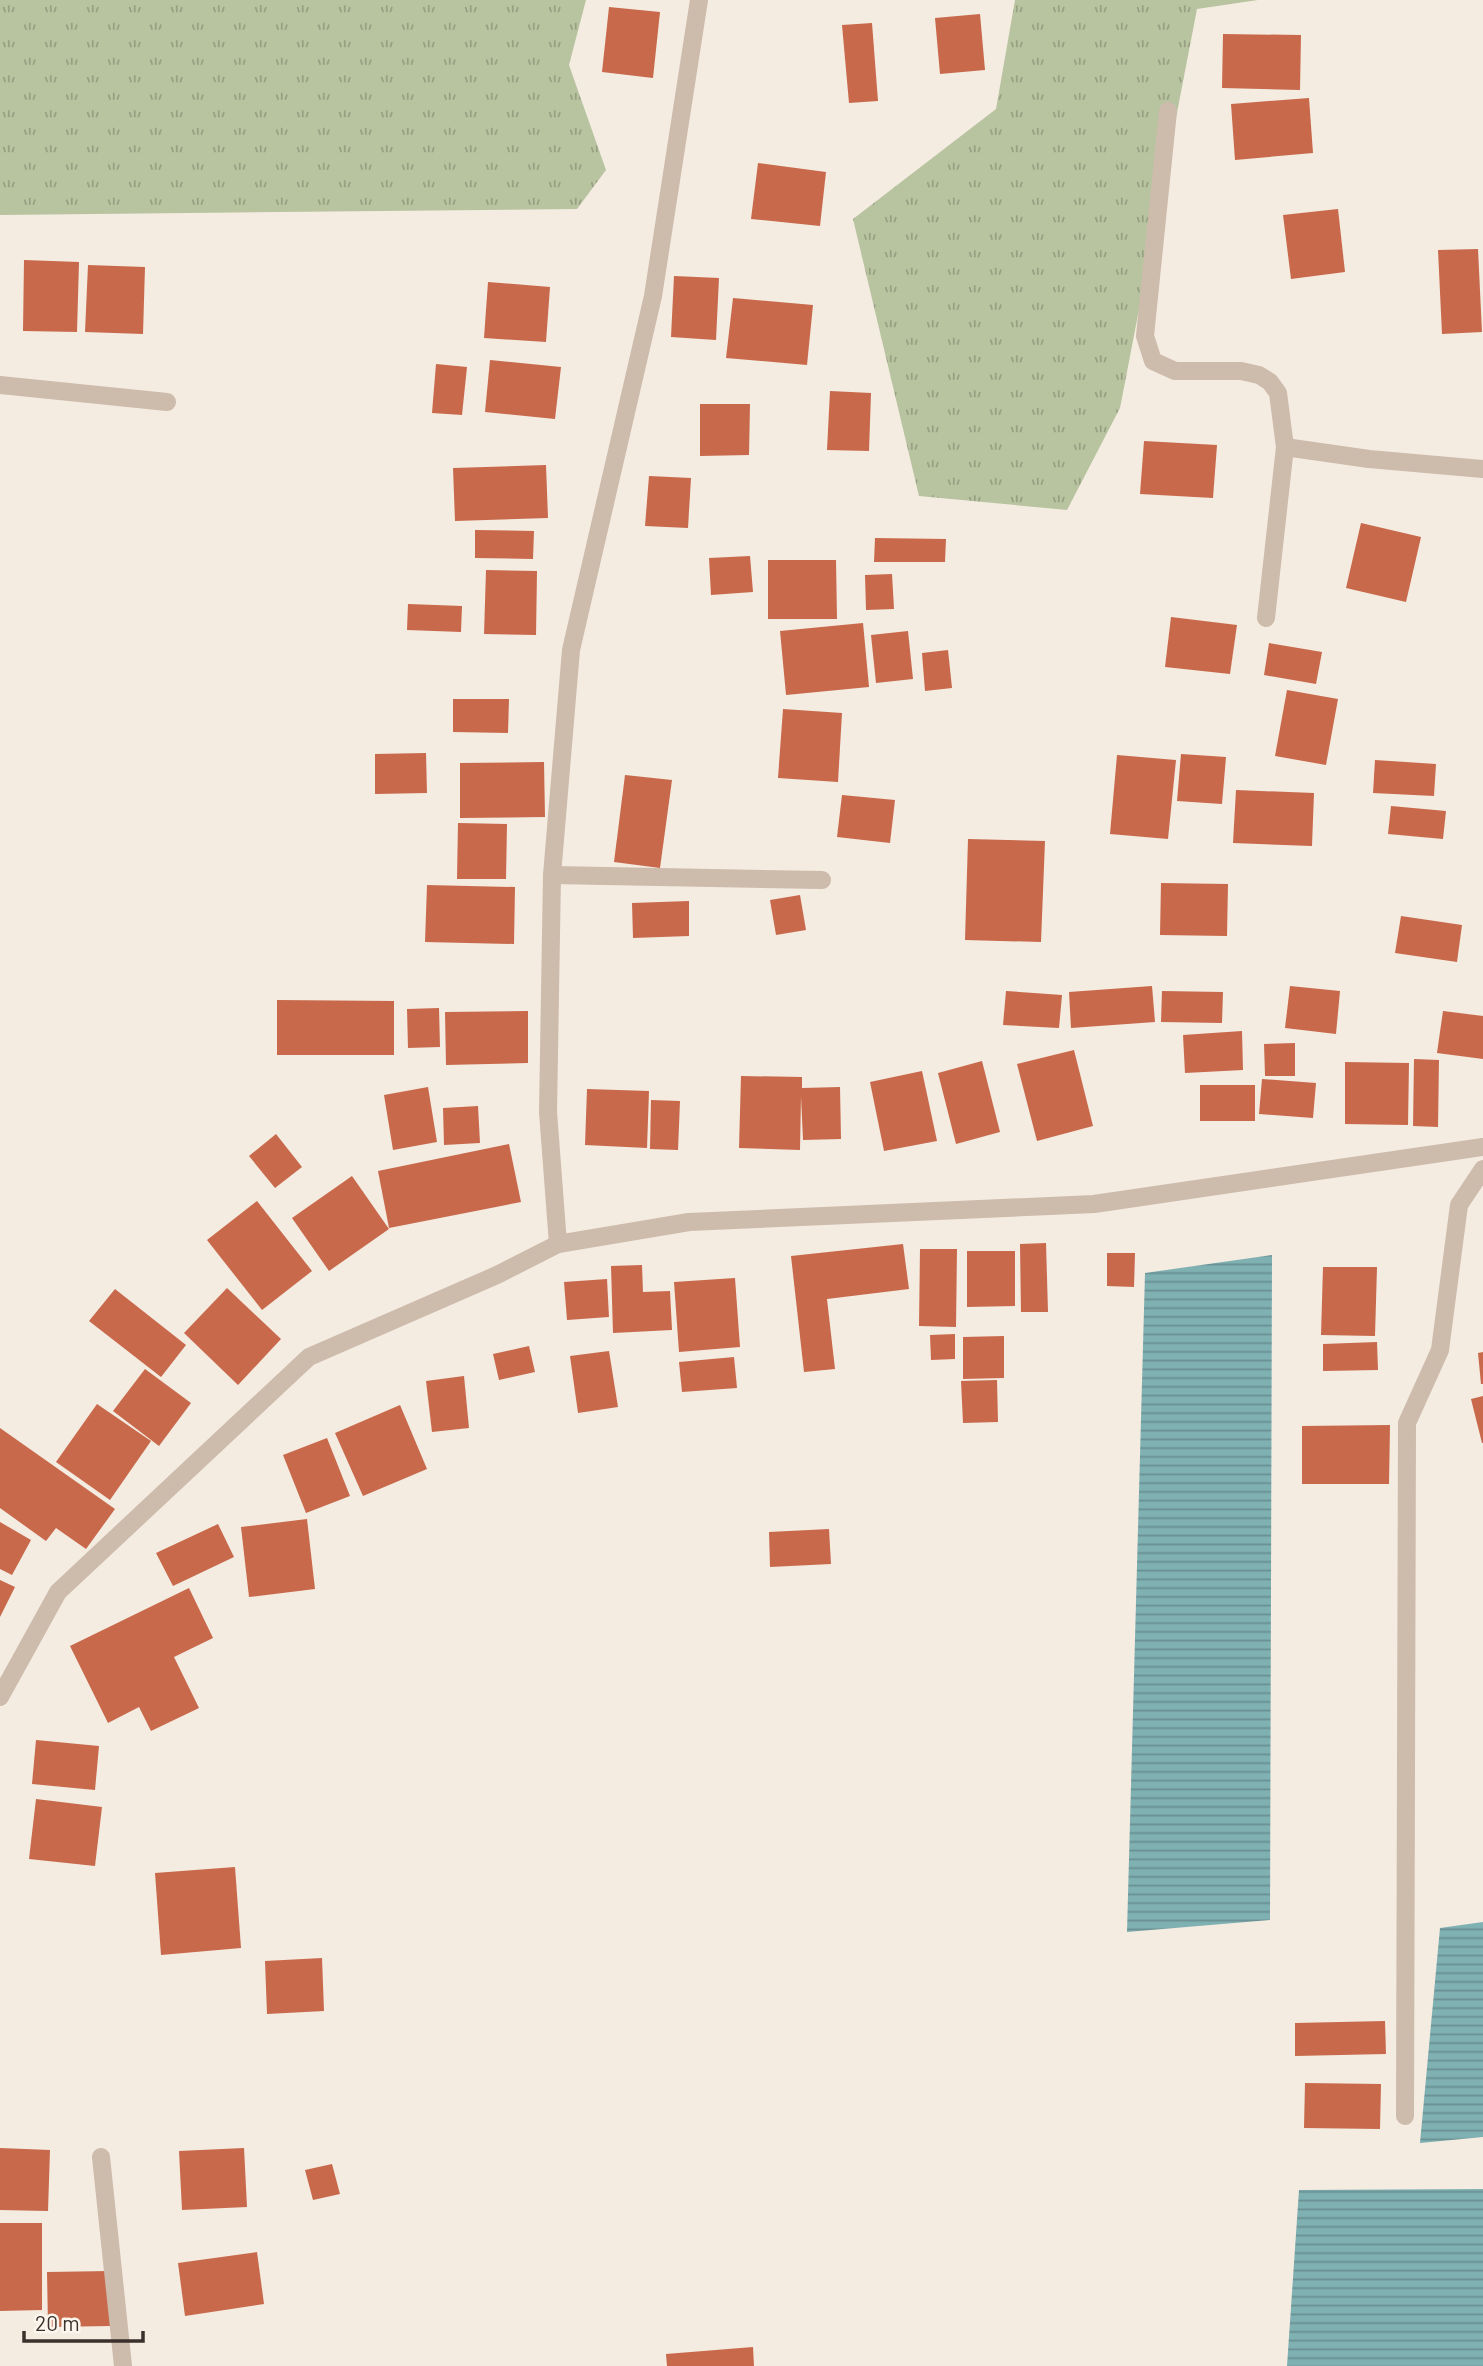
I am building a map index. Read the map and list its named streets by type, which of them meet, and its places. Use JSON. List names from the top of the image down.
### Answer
{
  "scale_bar": "20 m"
}
